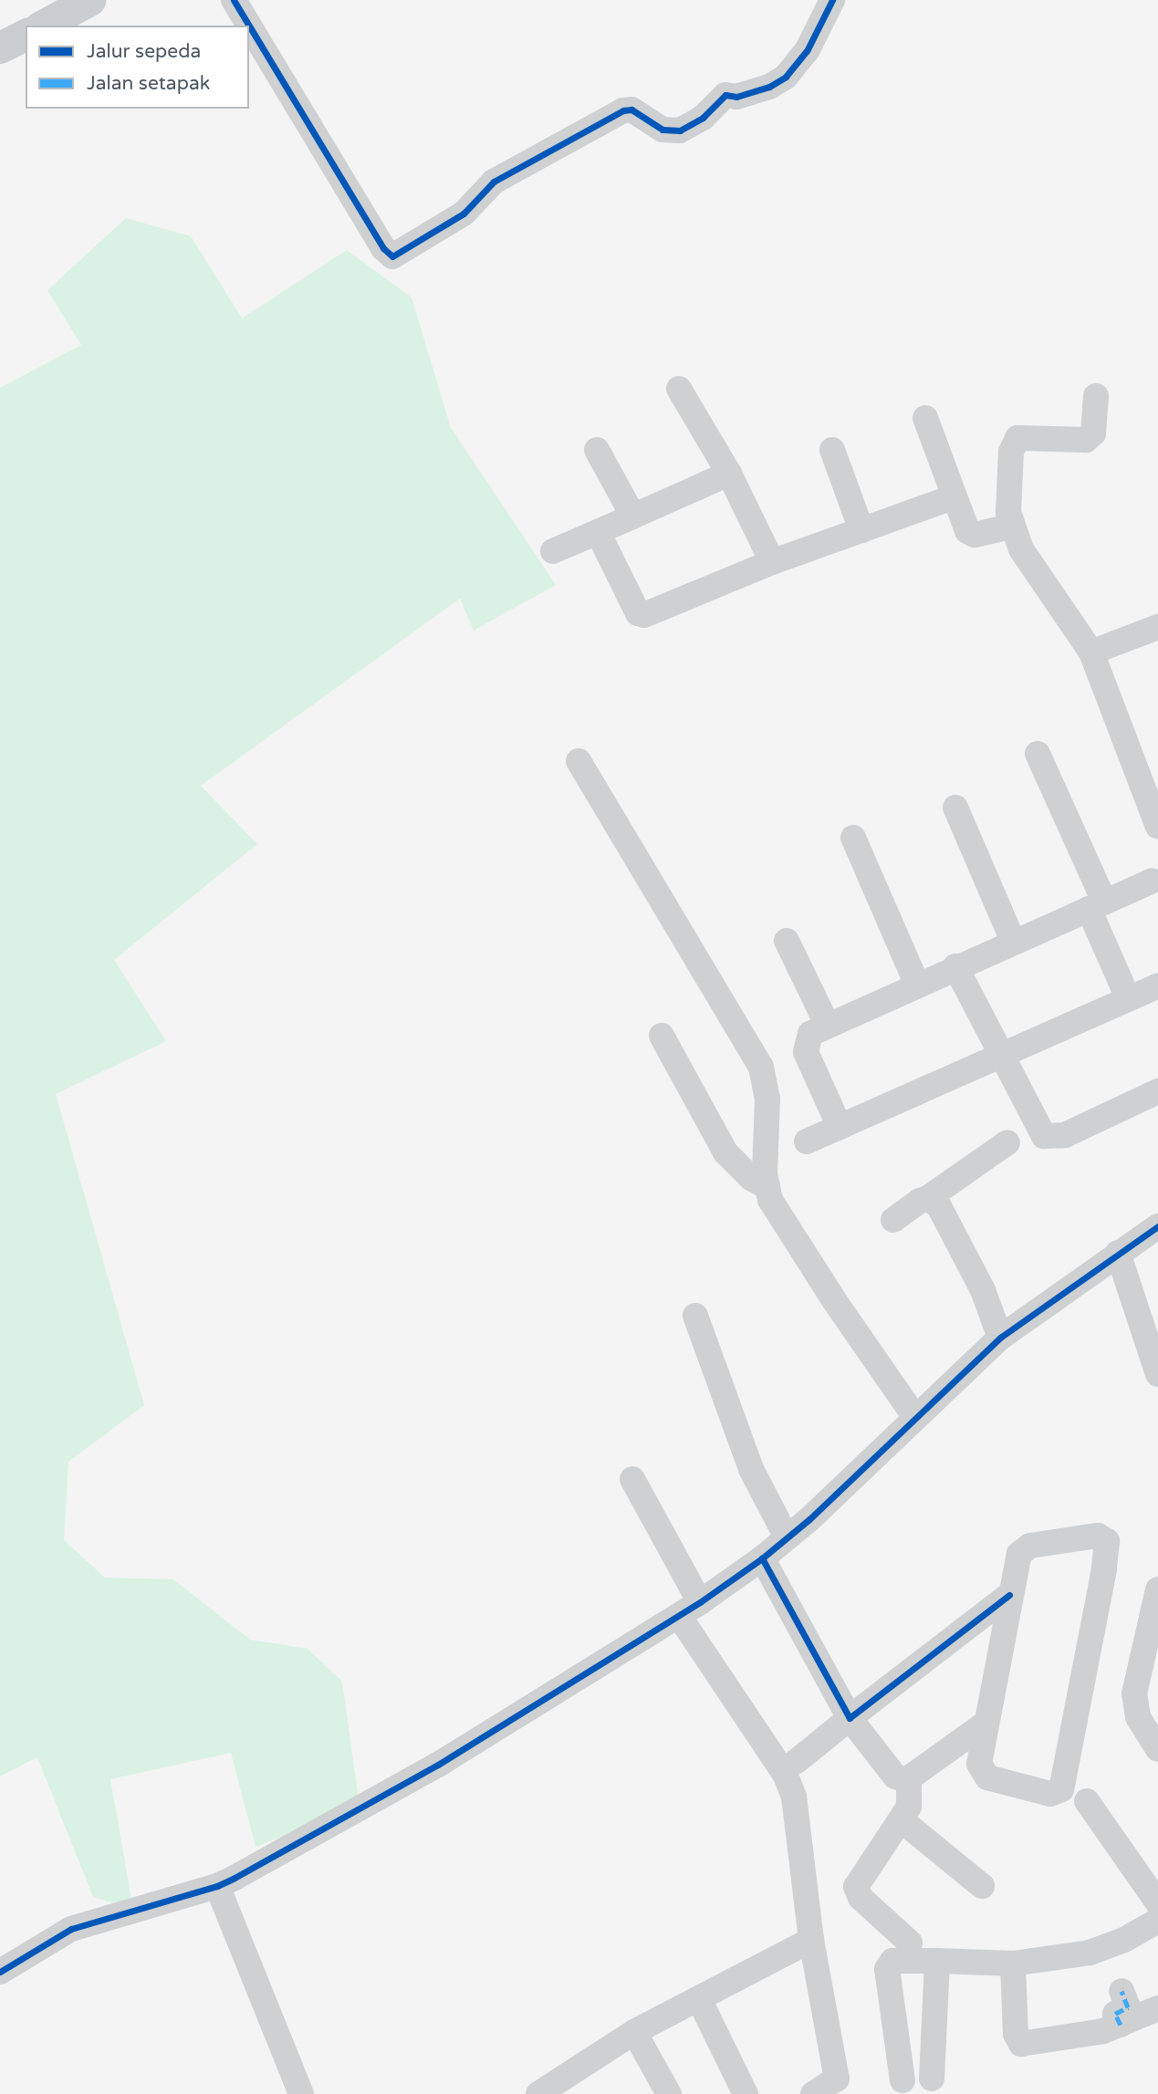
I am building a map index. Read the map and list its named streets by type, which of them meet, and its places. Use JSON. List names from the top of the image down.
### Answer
{
  "legend": ["Jalur sepeda", "Jalan setapak"]
}
